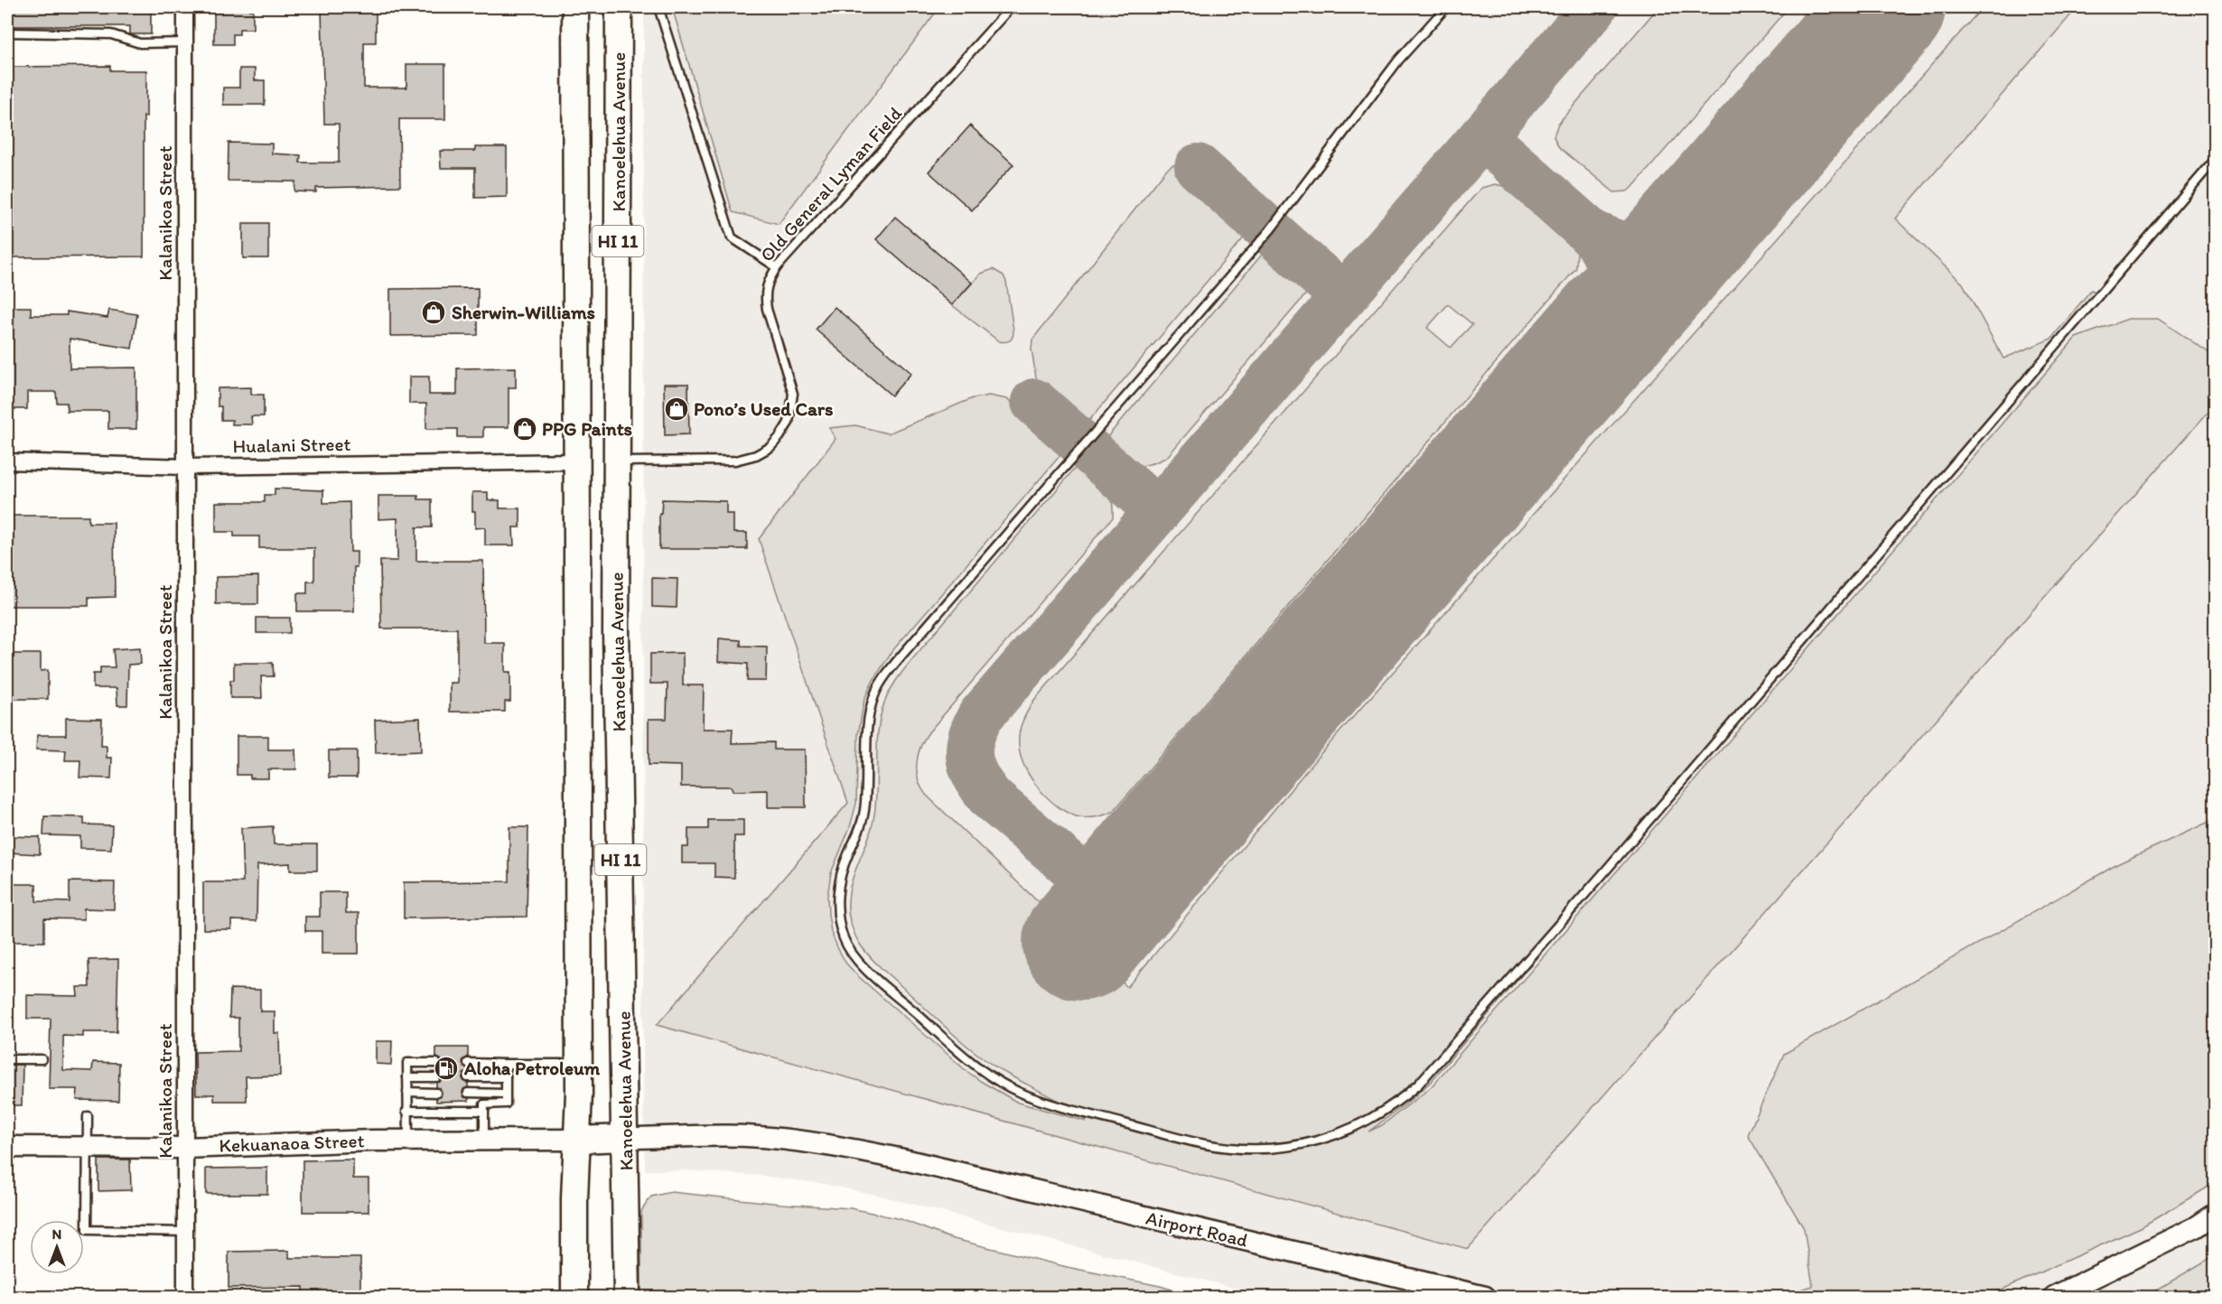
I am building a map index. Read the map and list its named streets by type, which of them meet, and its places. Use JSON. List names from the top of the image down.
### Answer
{
  "streets": {
    "highway": ["Kanoelehua Avenue", "HI 11"],
    "street": [
      "Kalanikoa Street",
      "Hualani Street",
      "Kekuanaoa Street",
      "Airport Road"
    ],
    "lane": ["Old General Lyman Field"]
  },
  "crossings": [
    ["Kanoelehua Avenue", "Old General Lyman Field"],
    ["Kanoelehua Avenue", "Hualani Street"],
    ["Kanoelehua Avenue", "Kekuanaoa Street"],
    ["Kanoelehua Avenue", "Airport Road"],
    ["Kalanikoa Street", "Hualani Street"],
    ["Kalanikoa Street", "Kekuanaoa Street"]
  ],
  "places": {
    "shop": ["Sherwin-Williams", "Pono’s Used Cars", "PPG Paints"],
    "fuel station": ["Aloha Petroleum"]
  },
  "north": "top"
}
